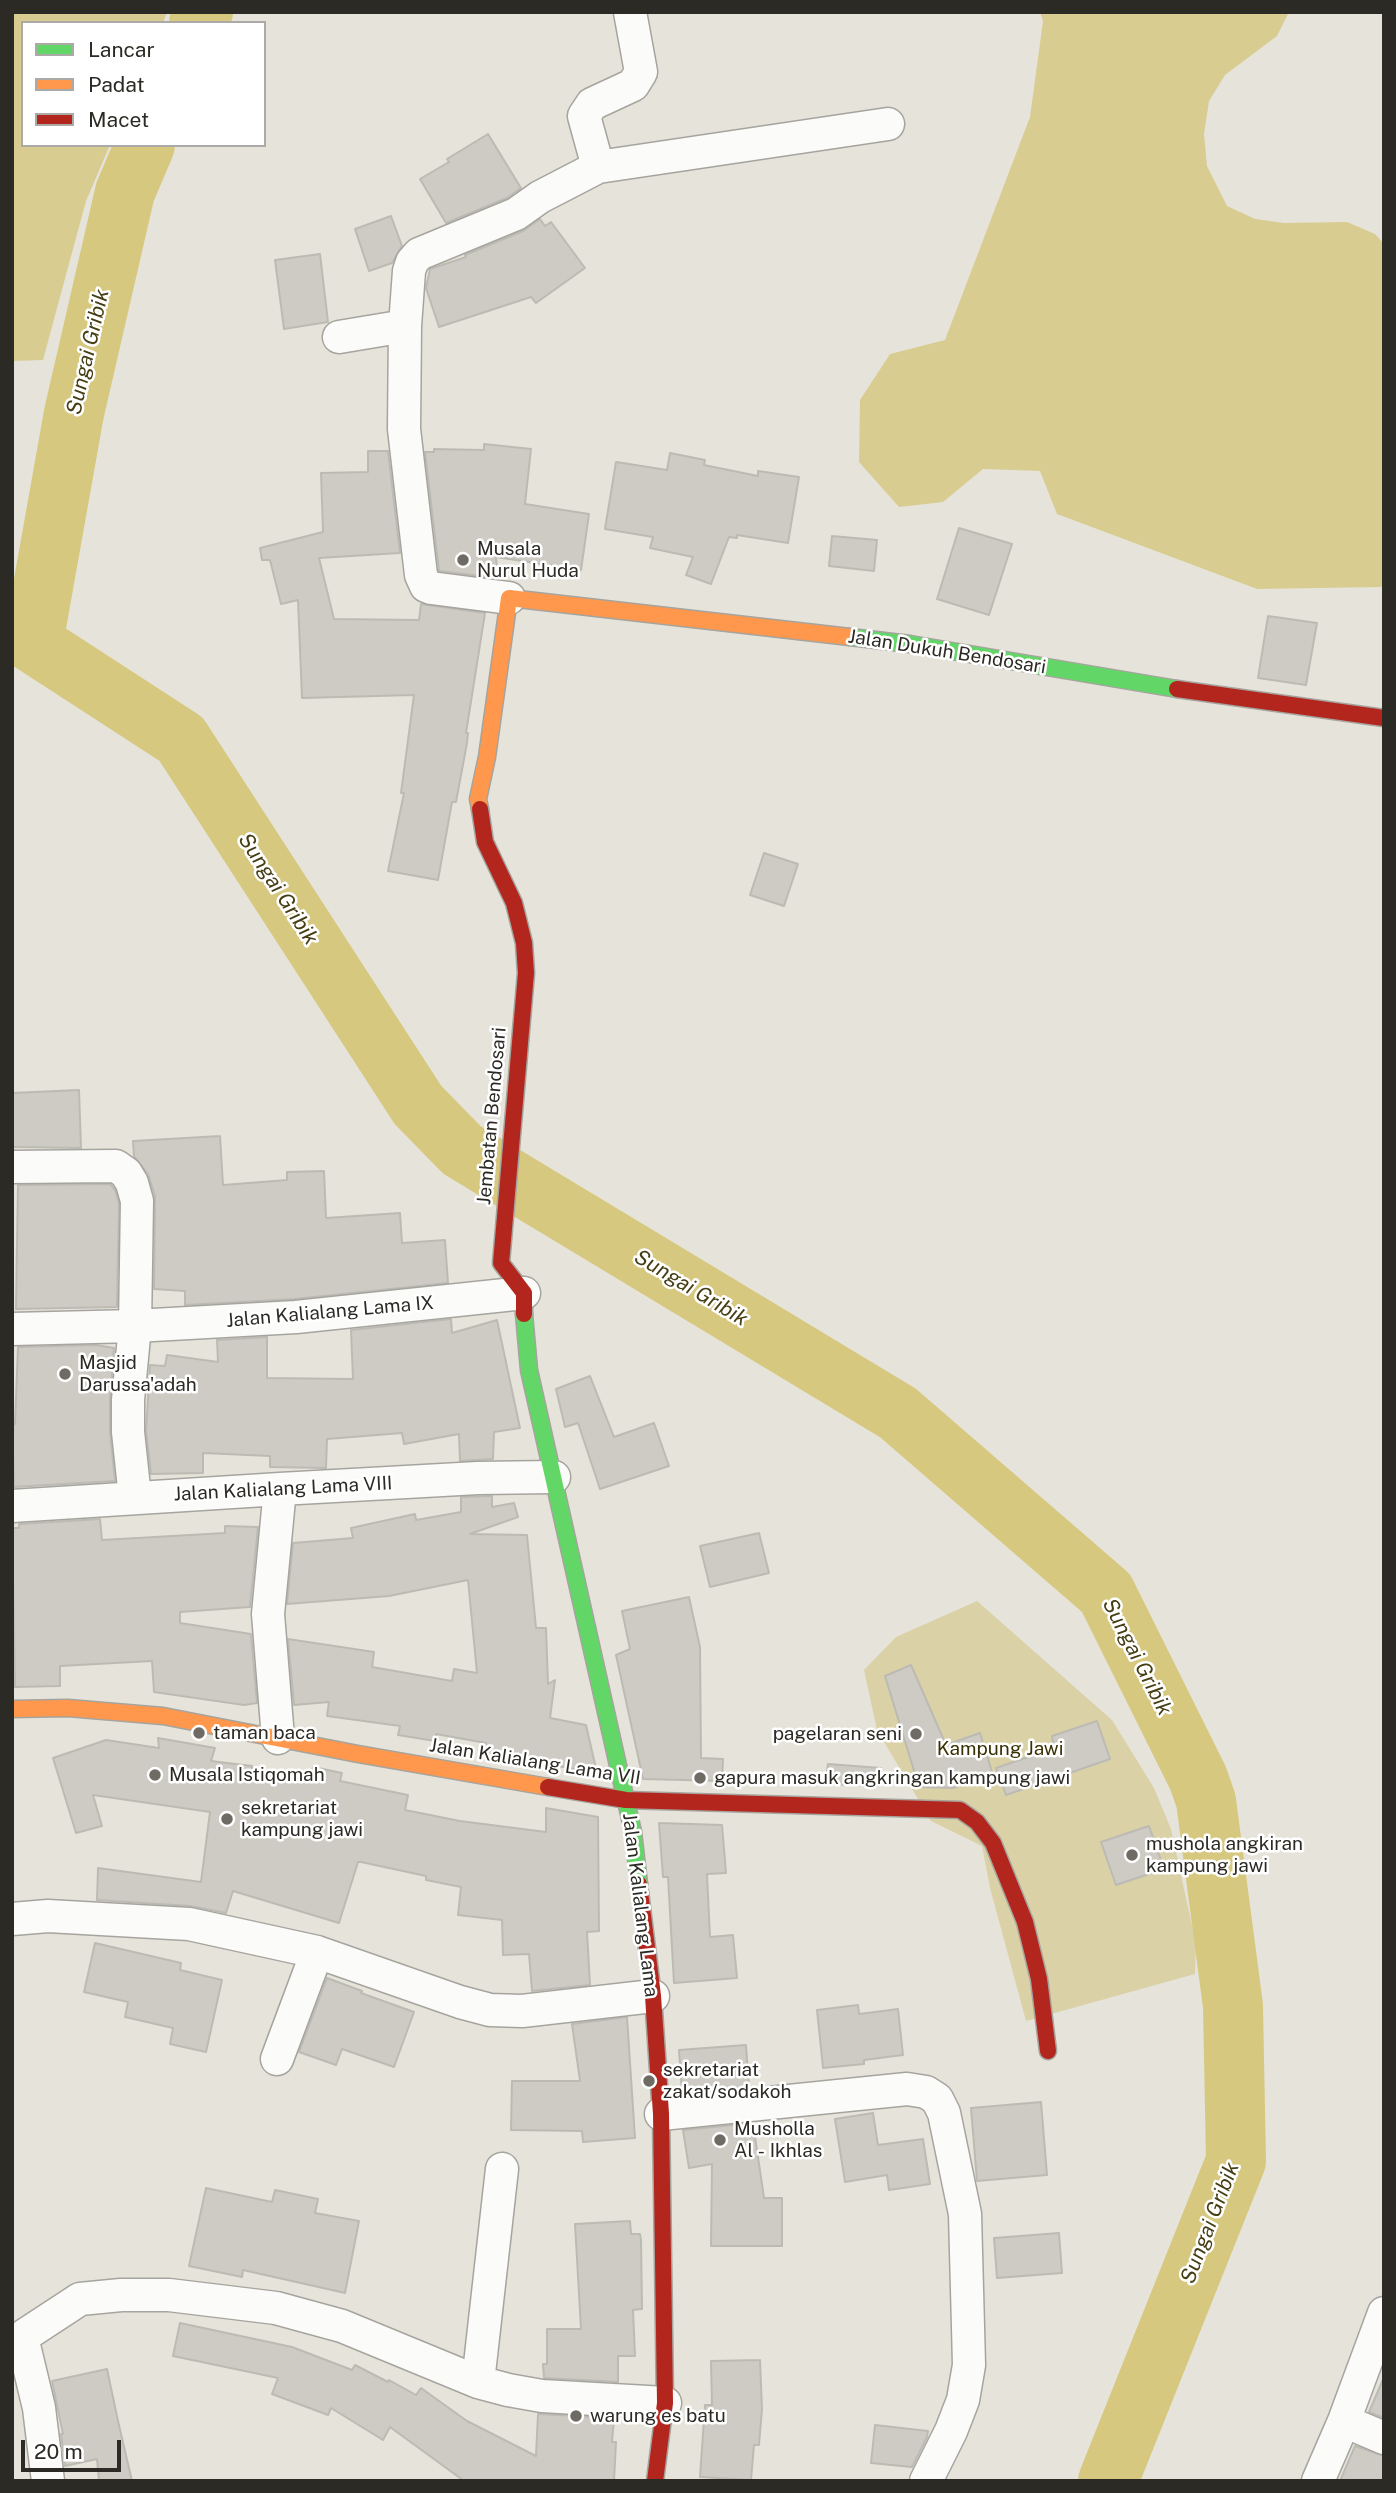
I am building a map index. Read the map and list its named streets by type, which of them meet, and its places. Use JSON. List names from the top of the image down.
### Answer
{
  "streets": {
    "street": [
      "Jalan Dukuh Bendosari",
      "Jembatan Bendosari",
      "Jalan Kalialang Lama IX",
      "Jalan Kalialang Lama VIII",
      "Jalan Kalialang Lama VII",
      "Jalan Kalialang Lama"
    ]
  },
  "crossings": [
    ["Jalan Dukuh Bendosari", "Jembatan Bendosari"],
    ["Jembatan Bendosari", "Jalan Kalialang Lama IX"],
    ["Jembatan Bendosari", "Jalan Kalialang Lama"],
    ["Jalan Kalialang Lama IX", "Jalan Kalialang Lama"],
    ["Jalan Kalialang Lama VIII", "Jalan Kalialang Lama"],
    ["Jalan Kalialang Lama VII", "Jalan Kalialang Lama"]
  ],
  "water": ["Sungai Gribik"],
  "parks": ["Kampung Jawi"],
  "places": [
    "Musala Nurul Huda",
    "Masjid Darussa'adah",
    "taman baca",
    "pagelaran seni",
    "Musala Istiqomah",
    "gapura masuk angkringan kampung jawi",
    "sekretariat kampung jawi",
    "mushola angkiran kampung jawi",
    "sekretariat zakat/sodakoh",
    "Musholla Al - Ikhlas",
    "warung es batu"
  ],
  "legend": ["Lancar", "Padat", "Macet"],
  "scale_bar": "20 m"
}
